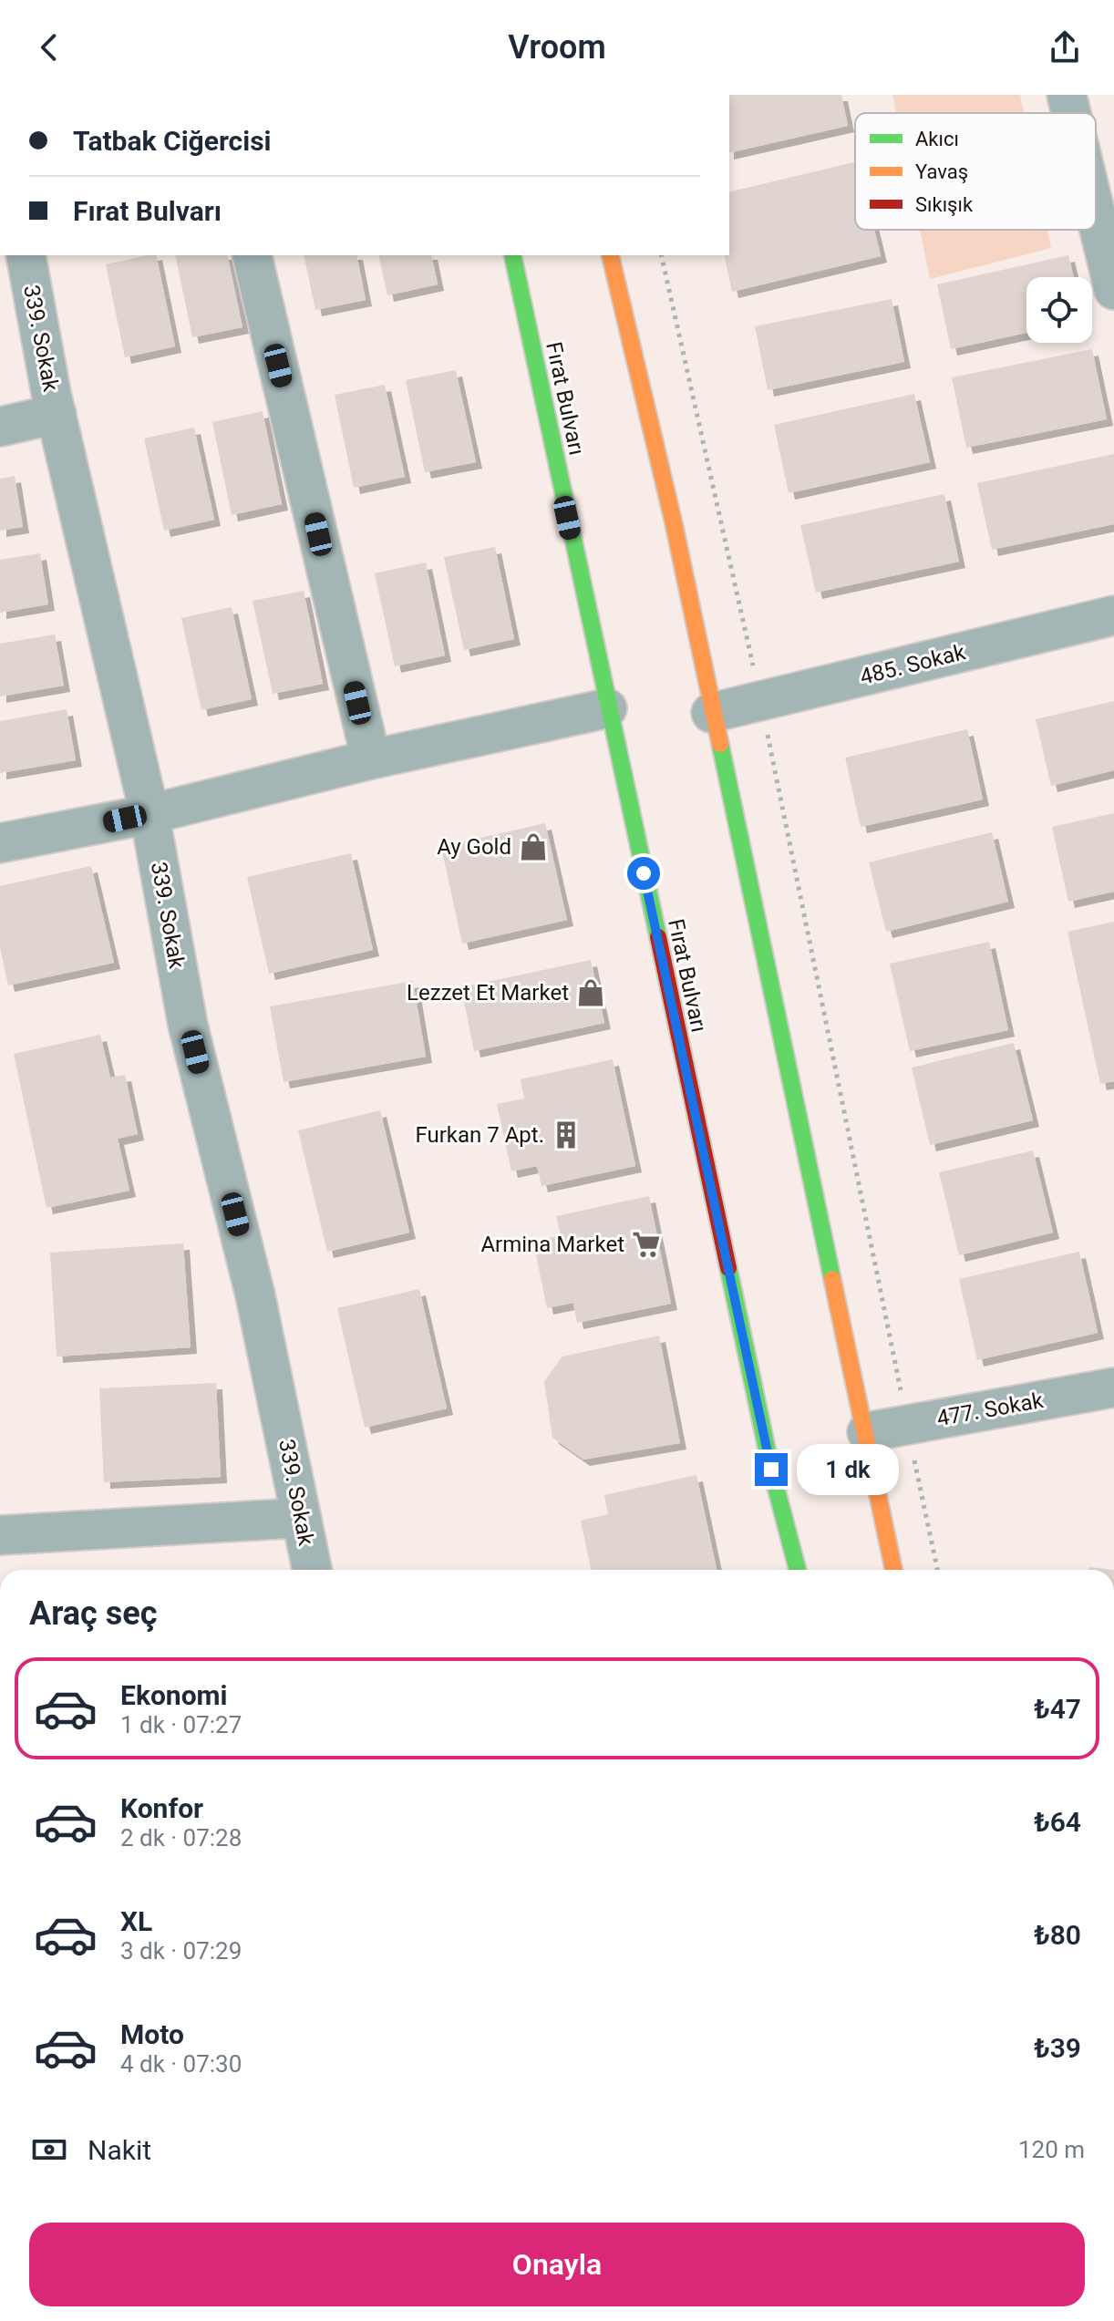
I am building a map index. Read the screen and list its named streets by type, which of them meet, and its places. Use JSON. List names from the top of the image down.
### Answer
{
  "streets": {
    "main road": ["Fırat Bulvarı"],
    "street": ["339. Sokak", "485. Sokak", "477. Sokak"]
  },
  "places": {
    "shop": ["Ay Gold", "Lezzet Et Market"],
    "building": ["Furkan 7 Apt."],
    "supermarket": ["Armina Market"]
  },
  "legend": ["Akıcı", "Yavaş", "Sıkışık"],
  "page": {
    "header": "Vroom",
    "banner": ["Tatbak Ciğercisi", "Fırat Bulvarı"],
    "bubble": "1 dk",
    "heading": "Araç seç",
    "list": [
      {
        "name": "Ekonomi",
        "note": "1 dk · 07:27",
        "value": "₺47"
      },
      {
        "name": "Konfor",
        "note": "2 dk · 07:28",
        "value": "₺64"
      },
      {
        "name": "XL",
        "note": "3 dk · 07:29",
        "value": "₺80"
      },
      {
        "name": "Moto",
        "note": "4 dk · 07:30",
        "value": "₺39"
      }
    ],
    "pay": ["Nakit", "120 m"],
    "buttons": "Onayla"
  }
}
